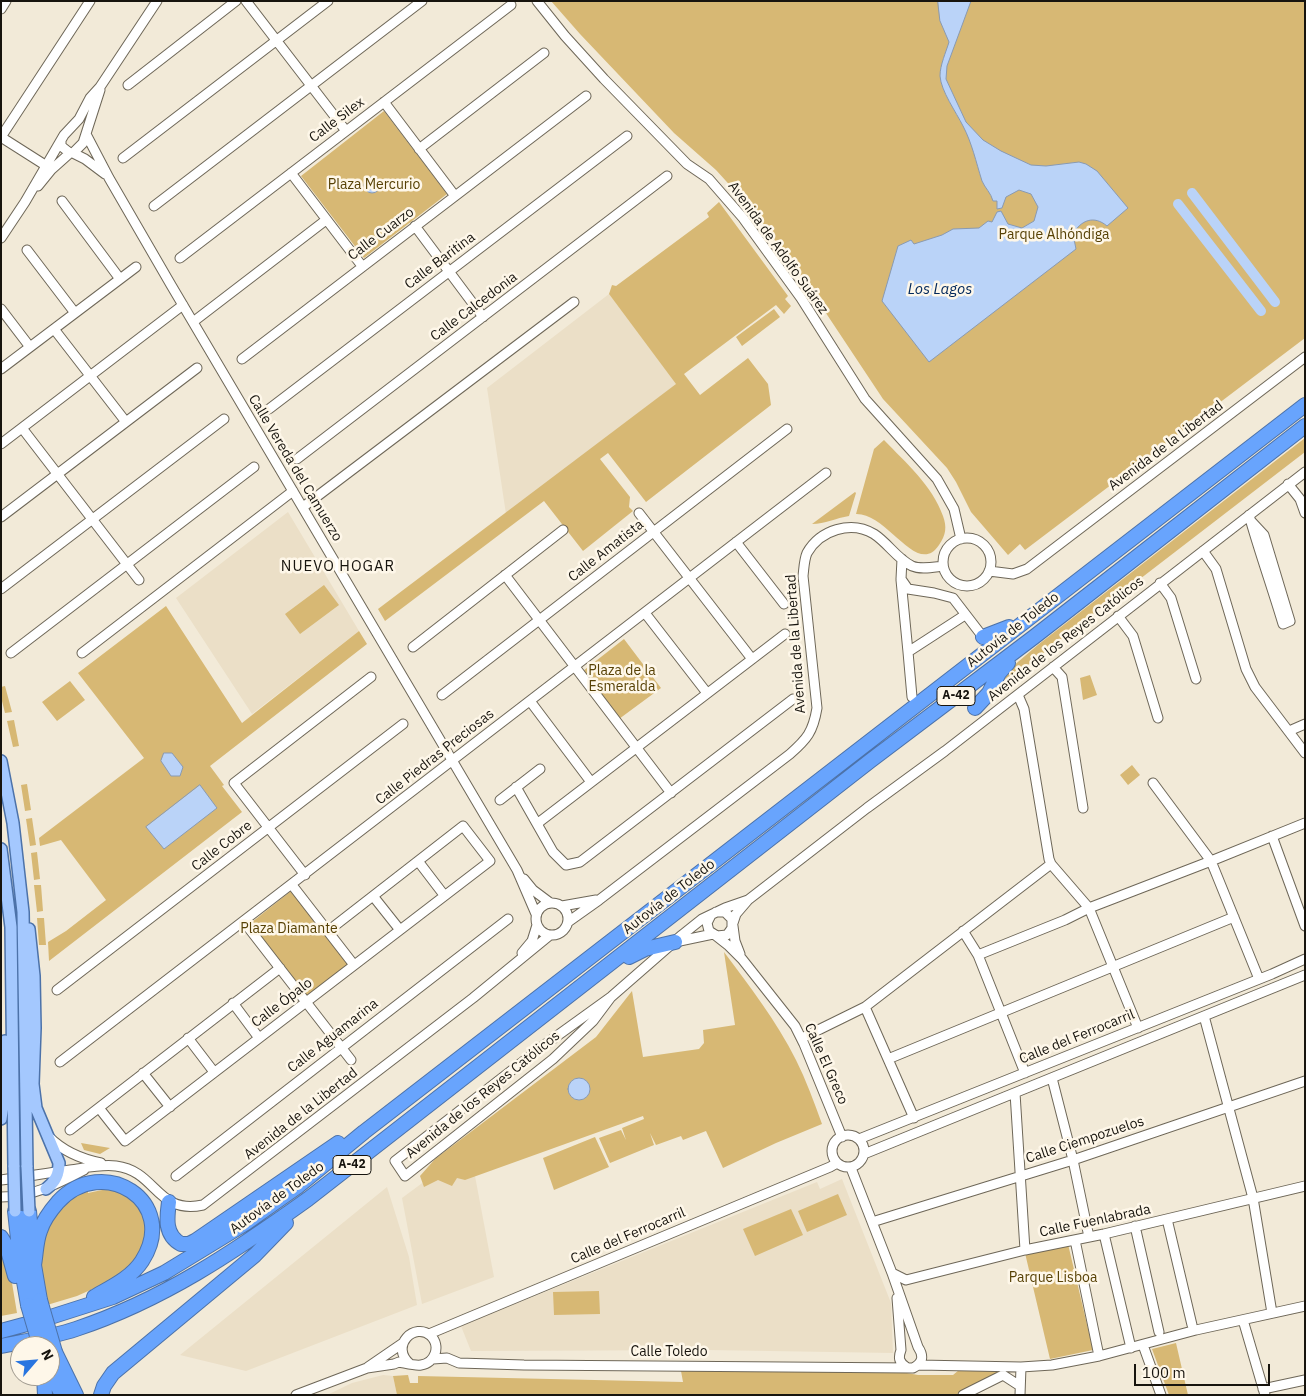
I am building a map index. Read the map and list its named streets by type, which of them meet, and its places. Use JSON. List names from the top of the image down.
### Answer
{
  "streets": {
    "highway": ["Autovía de Toledo", "A-42"],
    "street": [
      "Calle Silex",
      "Calle Cuarzo",
      "Avenida de Adolfo Suárez",
      "Calle Baritina",
      "Calle Calcedonia",
      "Avenida de la Libertad",
      "Calle Vereda del Camuerzo",
      "Calle Amatista",
      "Avenida de los Reyes Católicos",
      "Calle Piedras Preciosas",
      "Calle Cobre",
      "Calle Ópalo",
      "Calle Aguamarina",
      "Calle del Ferrocarril",
      "Calle El Greco",
      "Calle Ciempozuelos",
      "Calle Fuenlabrada",
      "Calle Toledo"
    ]
  },
  "crossings": [
    ["Avenida de Adolfo Suárez", "Avenida de la Libertad"],
    ["Avenida de la Libertad", "Calle Vereda del Camuerzo"],
    ["Calle Vereda del Camuerzo", "Calle Piedras Preciosas"],
    ["Calle del Ferrocarril", "Calle El Greco"],
    ["Calle del Ferrocarril", "Calle Toledo"]
  ],
  "districts": ["NUEVO HOGAR"],
  "water": ["Los Lagos"],
  "parks": [
    "Plaza Mercurio",
    "Parque Alhóndiga",
    "Plaza de la Esmeralda",
    "Plaza Diamante",
    "Parque Lisboa"
  ],
  "scale_bar": "100 m",
  "north": "top right"
}
